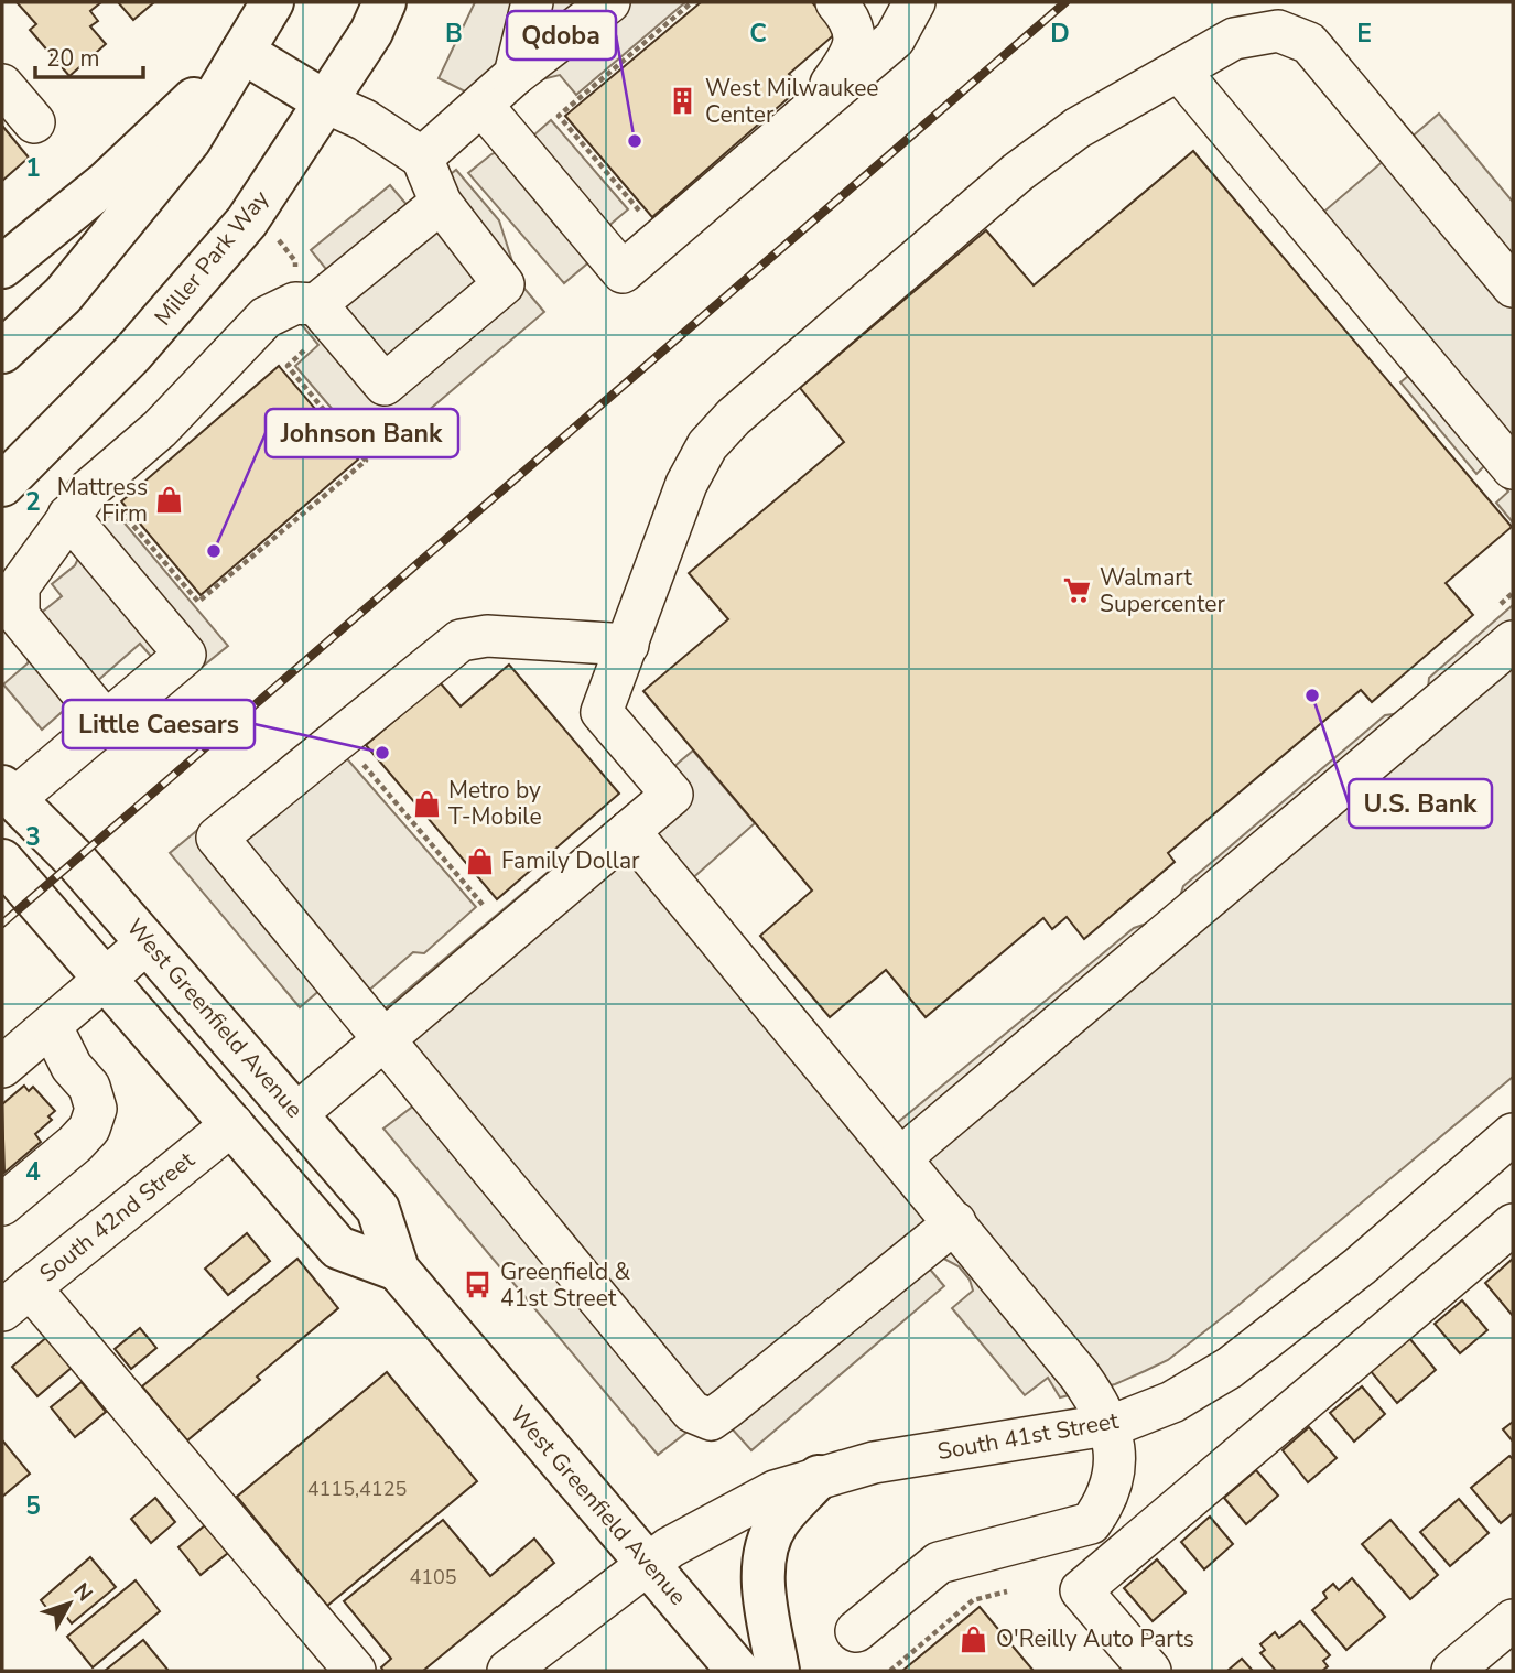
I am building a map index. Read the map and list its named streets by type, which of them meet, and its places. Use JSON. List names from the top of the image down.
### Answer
{
  "streets": {
    "main road": ["Miller Park Way", "West Greenfield Avenue"],
    "street": ["South 42nd Street", "South 41st Street"]
  },
  "crossings": [
    ["West Greenfield Avenue", "South 42nd Street"],
    ["West Greenfield Avenue", "South 41st Street"]
  ],
  "places": {
    "building": ["West Milwaukee Center"],
    "other": [
      "Qdoba",
      "Johnson Bank",
      "U.S. Bank",
      "Little Caesars"
    ],
    "shop": [
      "Mattress Firm",
      "Metro by T-Mobile",
      "Family Dollar",
      "O'Reilly Auto Parts"
    ],
    "supermarket": ["Walmart Supercenter"],
    "bus stop": ["Greenfield & 41st Street"]
  },
  "house_numbers": ["4115,4125", "4105"],
  "scale_bar": "20 m",
  "north": "top right",
  "grid": {
    "columns": [
      "B",
      "C",
      "D",
      "E"
    ],
    "rows": [
      "1",
      "2",
      "3",
      "4",
      "5"
    ]
  }
}
